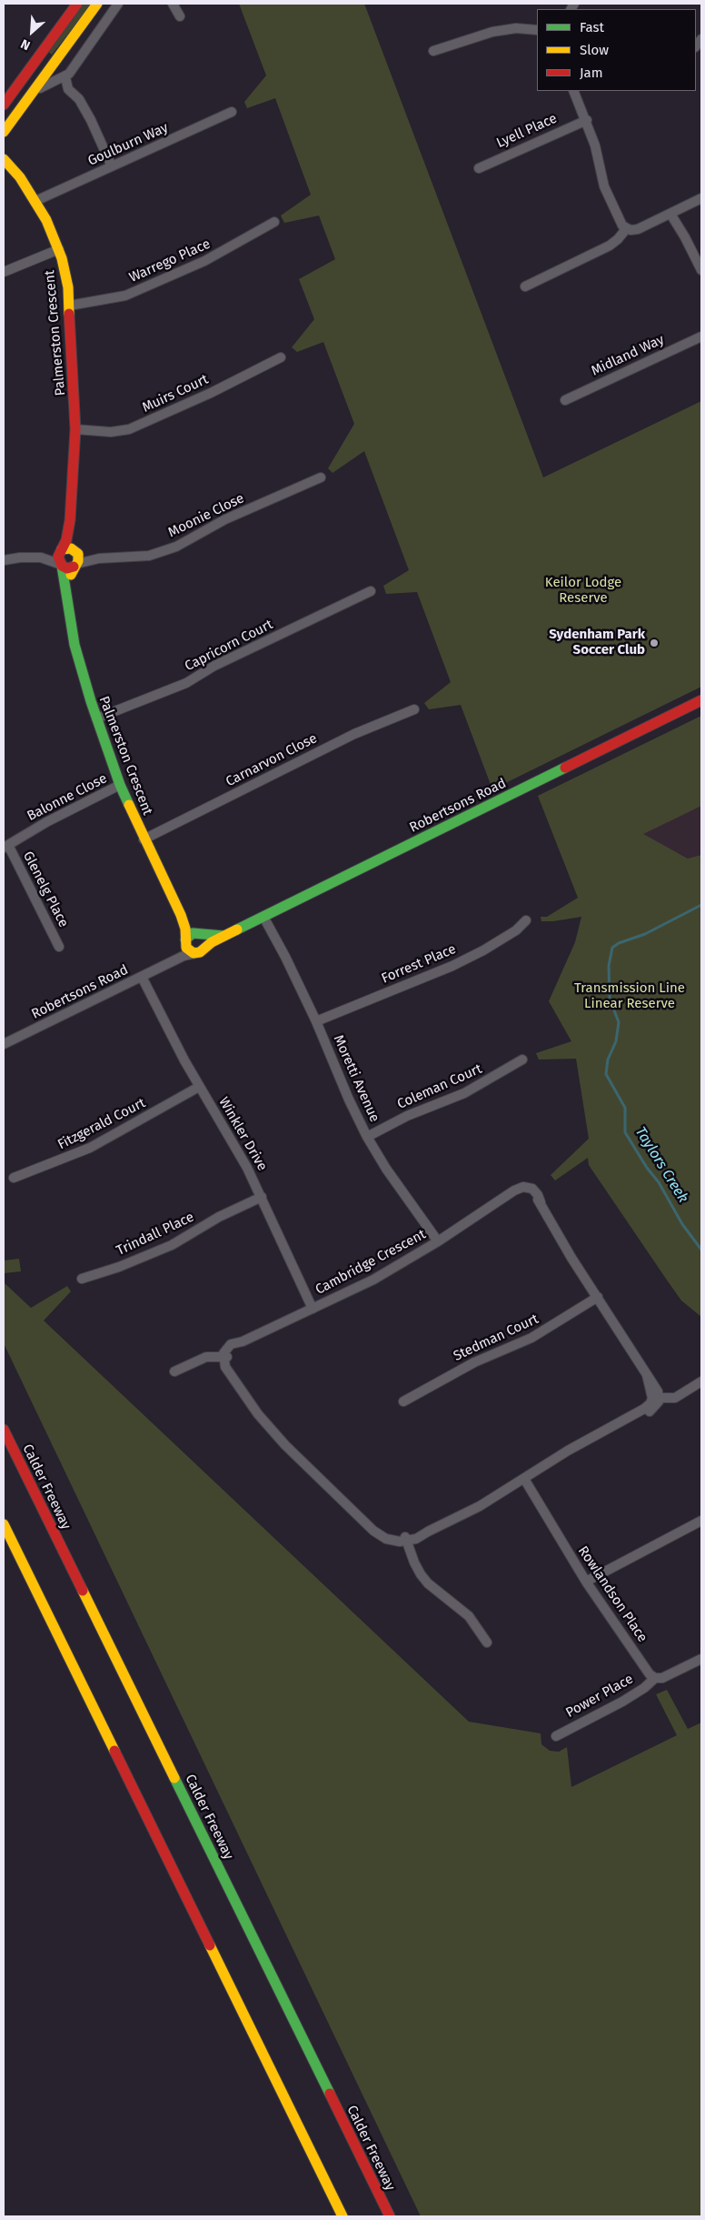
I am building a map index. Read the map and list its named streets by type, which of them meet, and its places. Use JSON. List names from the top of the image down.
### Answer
{
  "streets": {
    "main road": ["Palmerston Crescent", "Robertsons Road", "Calder Freeway"],
    "street": [
      "Lyell Place",
      "Goulburn Way",
      "Warrego Place",
      "Midland Way",
      "Muirs Court",
      "Moonie Close",
      "Capricorn Court",
      "Carnarvon Close",
      "Balonne Close",
      "Glenelg Place",
      "Forrest Place",
      "Moretti Avenue",
      "Coleman Court",
      "Fitzgerald Court",
      "Winkler Drive",
      "Trindall Place",
      "Cambridge Crescent",
      "Stedman Court",
      "Rowlandson Place",
      "Power Place"
    ]
  },
  "crossings": [
    ["Goulburn Way", "Palmerston Crescent"],
    ["Warrego Place", "Palmerston Crescent"],
    ["Palmerston Crescent", "Muirs Court"],
    ["Palmerston Crescent", "Moonie Close"],
    ["Palmerston Crescent", "Capricorn Court"],
    ["Palmerston Crescent", "Carnarvon Close"],
    ["Palmerston Crescent", "Balonne Close"],
    ["Palmerston Crescent", "Robertsons Road"],
    ["Balonne Close", "Glenelg Place"],
    ["Robertsons Road", "Moretti Avenue"],
    ["Robertsons Road", "Winkler Drive"],
    ["Forrest Place", "Moretti Avenue"],
    ["Moretti Avenue", "Coleman Court"],
    ["Moretti Avenue", "Cambridge Crescent"],
    ["Fitzgerald Court", "Winkler Drive"],
    ["Winkler Drive", "Trindall Place"],
    ["Winkler Drive", "Cambridge Crescent"],
    ["Cambridge Crescent", "Stedman Court"],
    ["Rowlandson Place", "Power Place"]
  ],
  "water": ["Taylors Creek"],
  "parks": ["Keilor Lodge Reserve", "Transmission Line Linear Reserve"],
  "places": ["Sydenham Park Soccer Club"],
  "legend": ["Fast", "Slow", "Jam"],
  "north": "bottom left"
}
